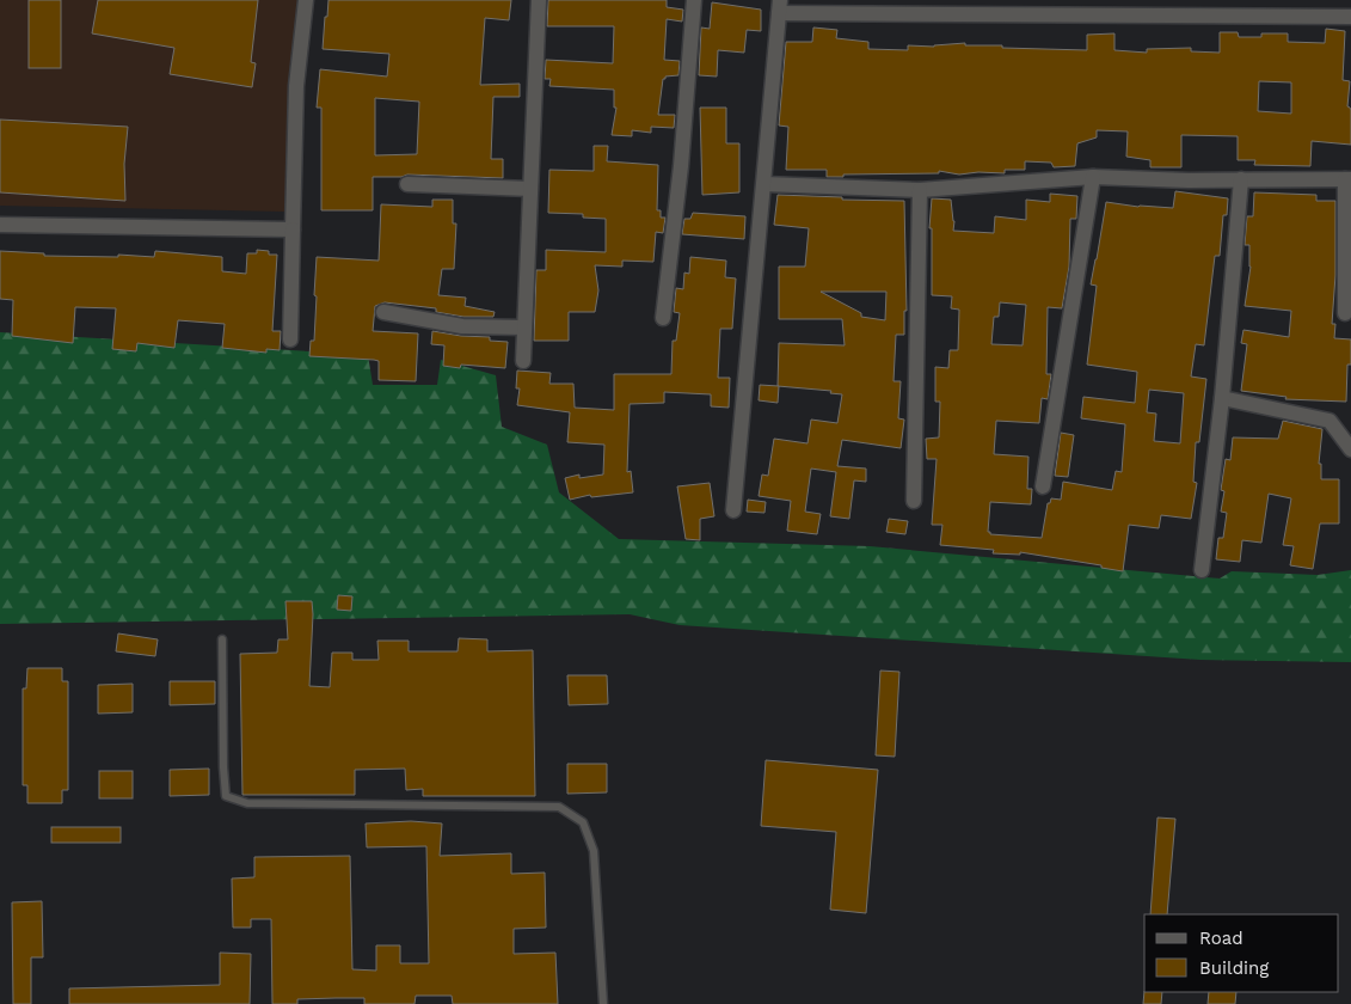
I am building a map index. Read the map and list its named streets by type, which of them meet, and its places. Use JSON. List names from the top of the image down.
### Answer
{
  "legend": ["Road", "Building"]
}
